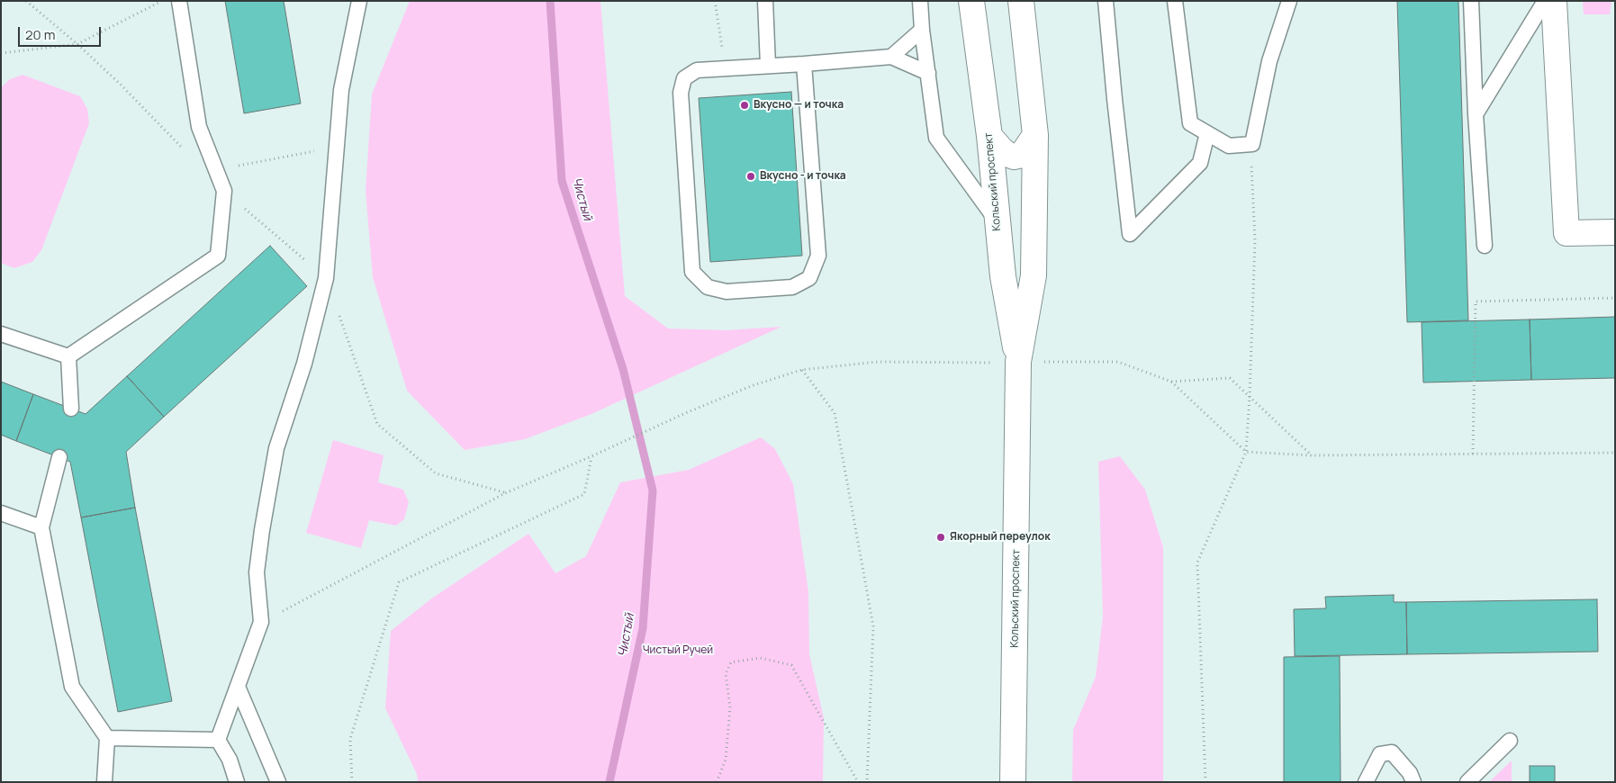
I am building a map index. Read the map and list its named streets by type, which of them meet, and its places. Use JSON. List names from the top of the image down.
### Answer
{
  "streets": {
    "main road": ["Кольский проспект"]
  },
  "water": ["Чистый"],
  "parks": ["Чистый Ручей"],
  "places": ["Вкусно — и точка", "Вкусно - и точка", "Якорный переулок"],
  "scale_bar": "20 m"
}
